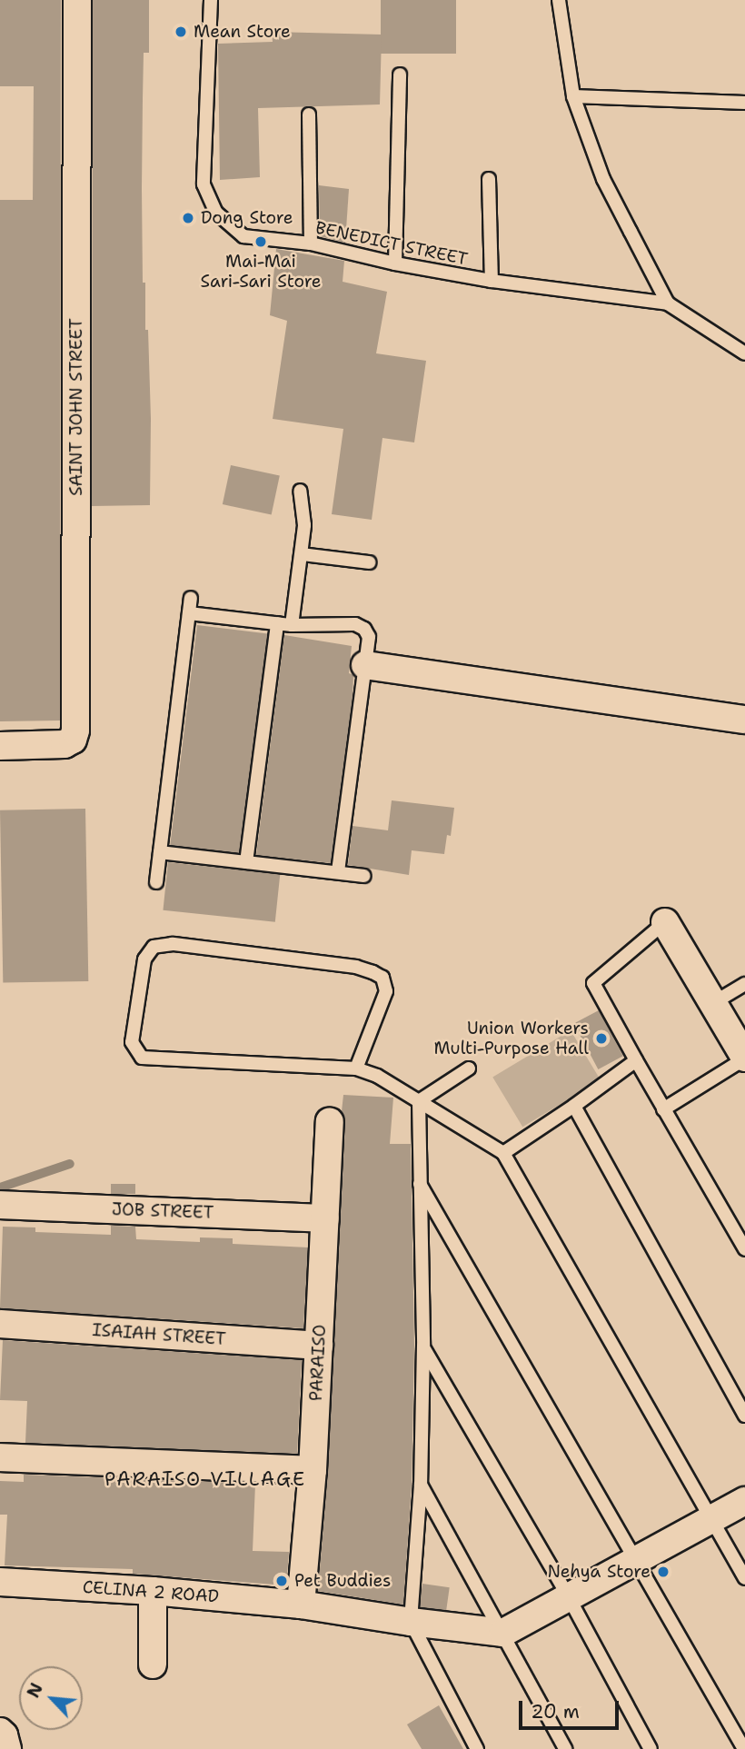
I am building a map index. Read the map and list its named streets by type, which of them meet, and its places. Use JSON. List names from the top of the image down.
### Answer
{
  "streets": {
    "street": [
      "SAINT JOHN STREET",
      "JOB STREET",
      "ISAIAH STREET",
      "PARAISO",
      "CELINA 2 ROAD"
    ],
    "lane": ["BENEDICT STREET"]
  },
  "crossings": [
    ["JOB STREET", "PARAISO"],
    ["ISAIAH STREET", "PARAISO"],
    ["PARAISO", "CELINA 2 ROAD"]
  ],
  "districts": ["PARAISO VILLAGE"],
  "places": [
    "Mean Store",
    "Dong Store",
    "Mai-Mai Sari-Sari Store",
    "Union Workers Multi-Purpose Hall",
    "Nehya Store",
    "Pet Buddies"
  ],
  "scale_bar": "20 m",
  "north": "top left"
}
